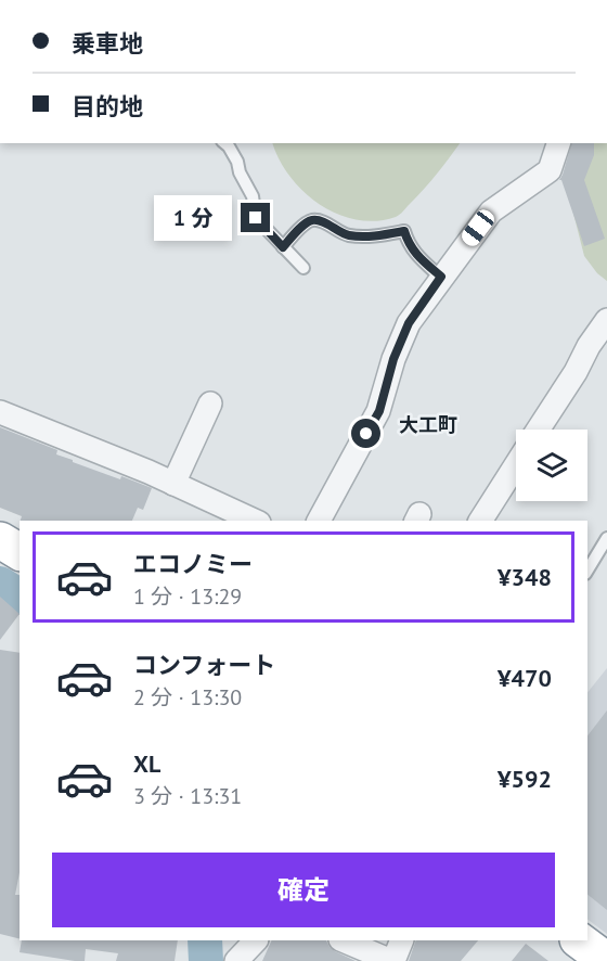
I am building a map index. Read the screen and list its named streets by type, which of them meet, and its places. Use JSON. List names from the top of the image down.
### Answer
{
  "districts": ["大工町"],
  "page": {
    "banner": ["乗車地", "目的地"],
    "bubble": "1 分",
    "list": [
      {
        "name": "エコノミー",
        "note": "1 分 · 13:29",
        "value": "¥348"
      },
      {
        "name": "コンフォート",
        "note": "2 分 · 13:30",
        "value": "¥470"
      },
      {
        "name": "XL",
        "note": "3 分 · 13:31",
        "value": "¥592"
      }
    ],
    "buttons": "確定"
  }
}
